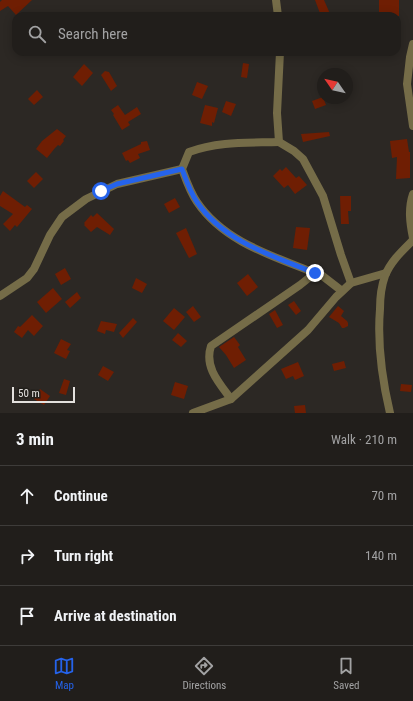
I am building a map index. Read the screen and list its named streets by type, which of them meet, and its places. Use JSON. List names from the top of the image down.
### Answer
{
  "scale_bar": "50 m",
  "north": "top left",
  "page": {
    "search": "Search here",
    "scale": "50 m",
    "heading": ["3 min", "Walk · 210 m"],
    "list": [
      ["Continue", "70 m"],
      ["Turn right", "140 m"],
      "Arrive at destination"
    ],
    "nav": ["Map", "Directions", "Saved"]
  }
}
